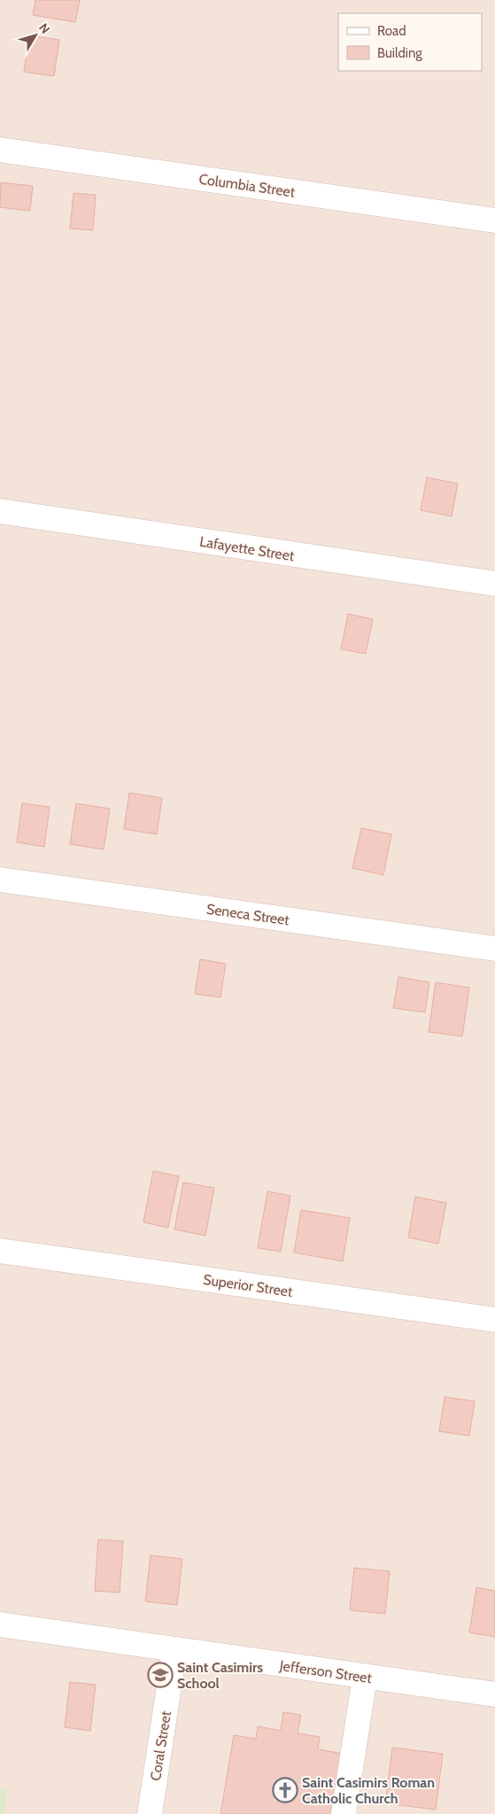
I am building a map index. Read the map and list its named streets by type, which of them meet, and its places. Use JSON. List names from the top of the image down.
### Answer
{
  "streets": {
    "street": [
      "Columbia Street",
      "Lafayette Street",
      "Seneca Street",
      "Superior Street",
      "Jefferson Street",
      "Coral Street"
    ]
  },
  "crossings": [
    ["Jefferson Street", "Coral Street"]
  ],
  "places": {
    "school or university": ["Saint Casimirs School"],
    "church": ["Saint Casimirs Roman Catholic Church"]
  },
  "legend": ["Road", "Building"],
  "north": "top right"
}
